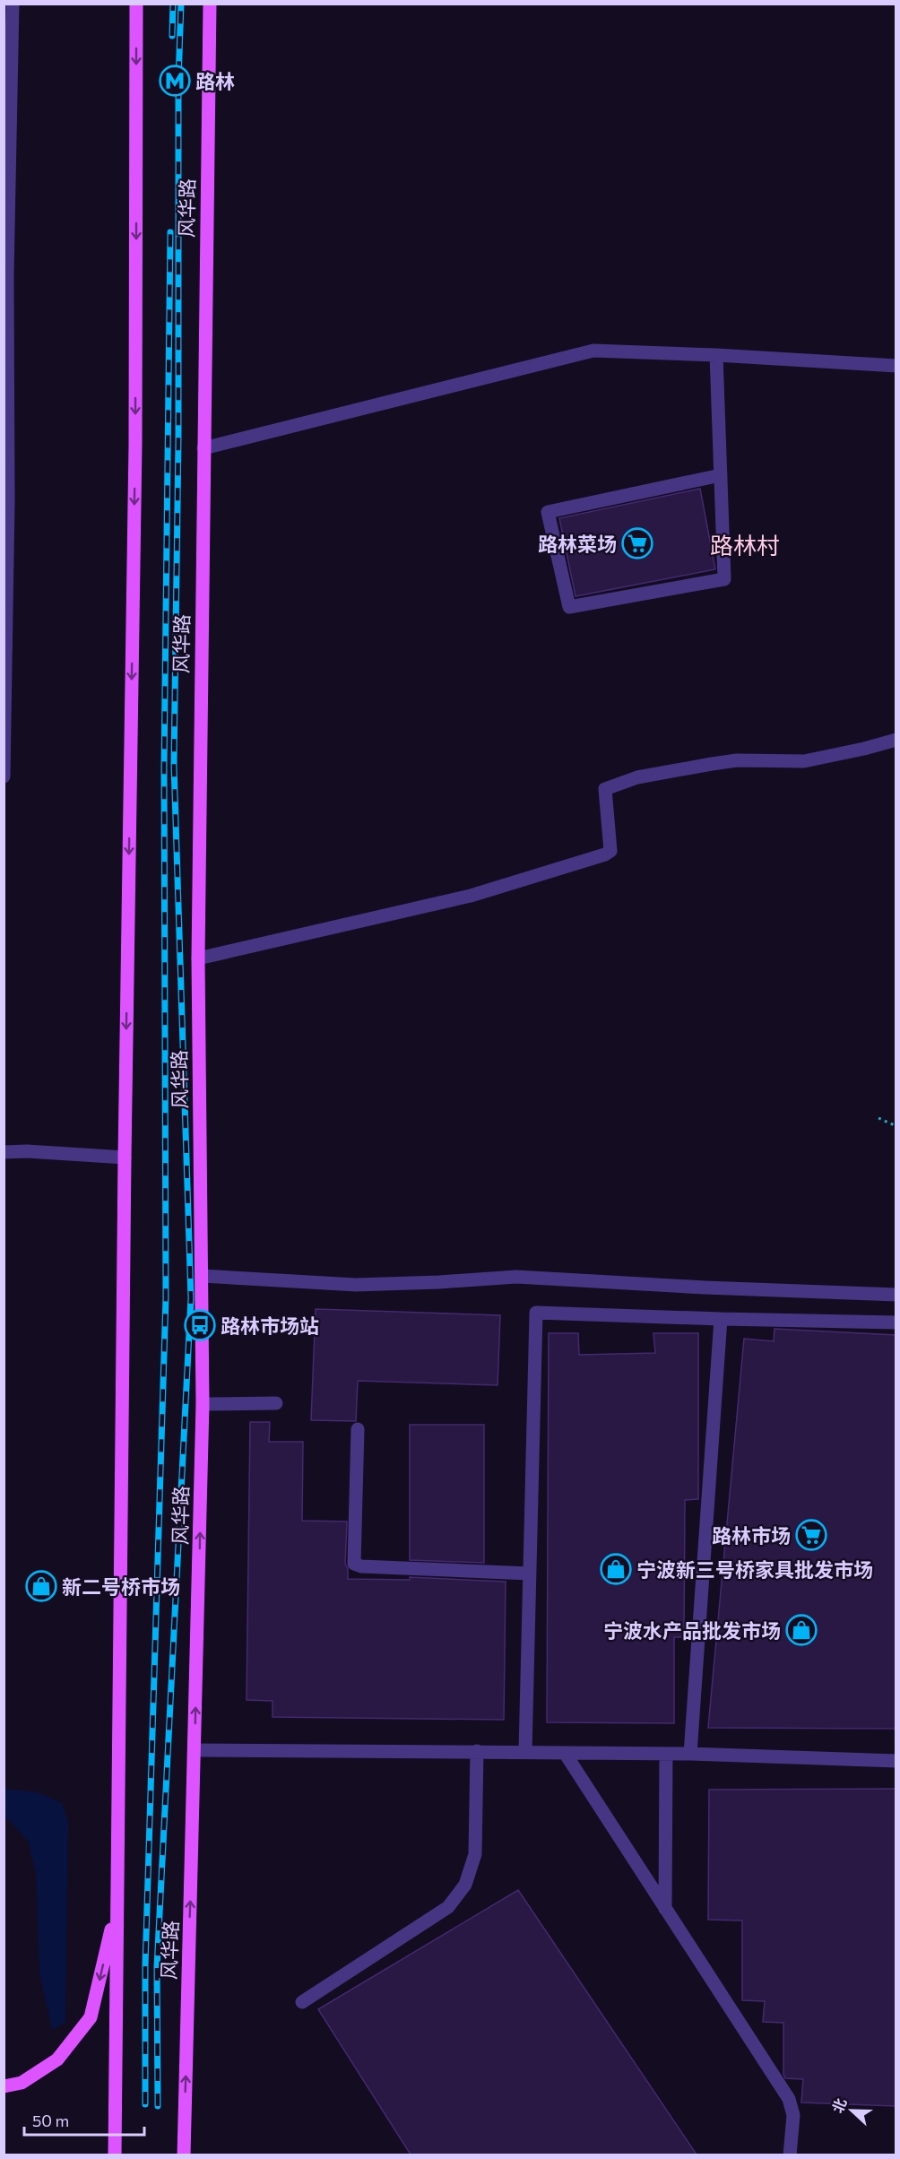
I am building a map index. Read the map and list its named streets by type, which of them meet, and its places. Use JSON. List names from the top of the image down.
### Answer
{
  "streets": {
    "main road": ["风华路"]
  },
  "districts": ["路林村"],
  "places": {
    "metro station": ["路林"],
    "supermarket": ["路林菜场", "路林市场"],
    "bus stop": ["路林市场站"],
    "shop": ["宁波新三号桥家具批发市场", "新二号桥市场", "宁波水产品批发市场"]
  },
  "scale_bar": "50 m",
  "north": "left"
}
